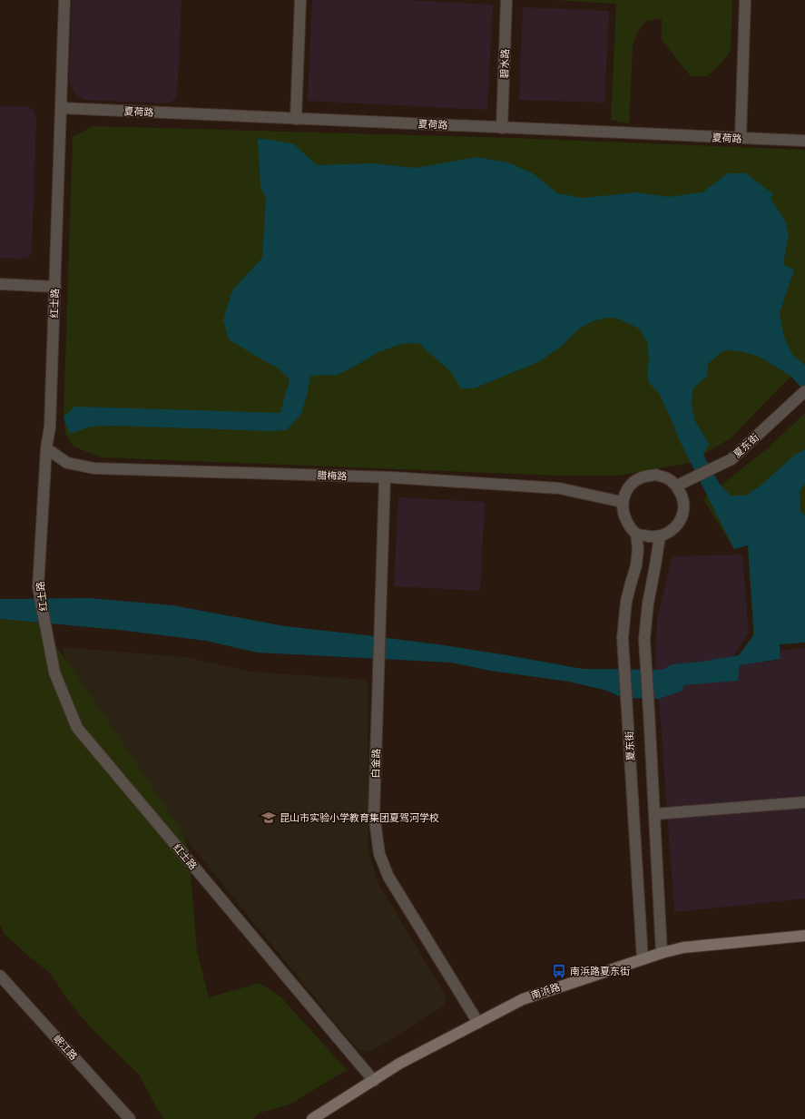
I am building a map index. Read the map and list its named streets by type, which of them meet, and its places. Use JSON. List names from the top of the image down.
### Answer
{
  "streets": {
    "main road": ["南浜路"],
    "street": [
      "碧水路",
      "夏荷路",
      "红士路",
      "夏东街",
      "腊梅路",
      "白金路",
      "岷江路"
    ]
  },
  "crossings": [
    ["碧水路", "夏荷路"],
    ["夏荷路", "红士路"],
    ["红士路", "腊梅路"],
    ["红士路", "南浜路"],
    ["夏东街", "腊梅路"],
    ["夏东街", "南浜路"],
    ["腊梅路", "白金路"],
    ["白金路", "南浜路"]
  ],
  "places": {
    "school or university": ["昆山市实验小学教育集团夏驾河学校"],
    "bus stop": ["南浜路夏东街"]
  }
}
